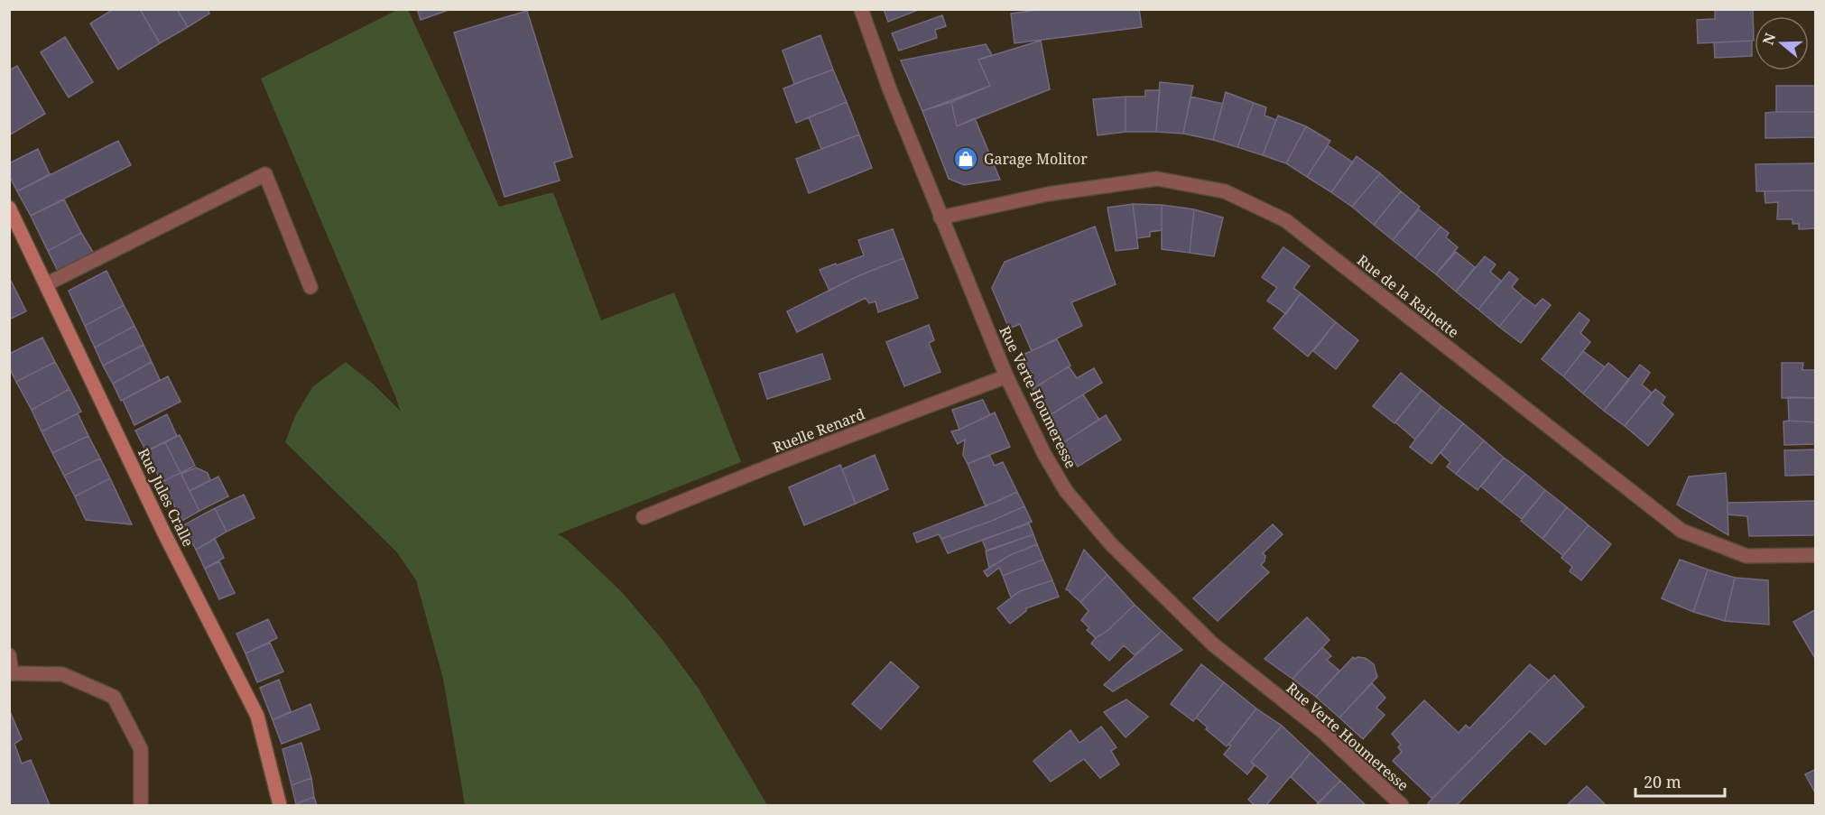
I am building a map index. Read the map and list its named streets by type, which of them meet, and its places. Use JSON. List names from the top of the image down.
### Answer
{
  "streets": {
    "street": [
      "Rue de la Rainette",
      "Rue Verte Houmeresse",
      "Ruelle Renard",
      "Rue Jules Cralle"
    ]
  },
  "crossings": [
    ["Rue de la Rainette", "Rue Verte Houmeresse"],
    ["Rue Verte Houmeresse", "Ruelle Renard"]
  ],
  "places": {
    "shop": ["Garage Molitor"]
  },
  "scale_bar": "20 m",
  "north": "left"
}
